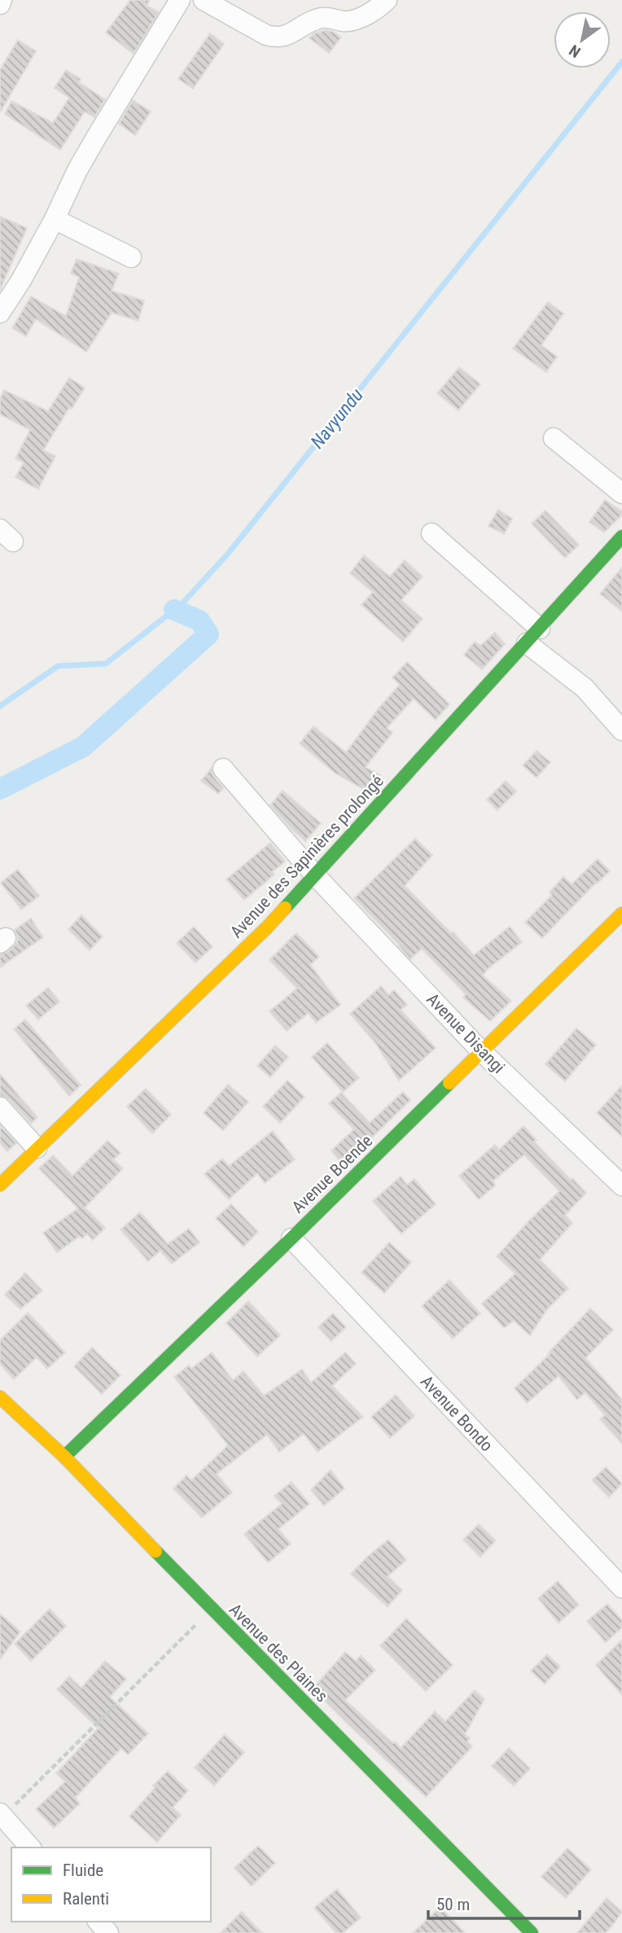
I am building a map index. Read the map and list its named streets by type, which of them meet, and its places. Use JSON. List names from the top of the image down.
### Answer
{
  "streets": {
    "street": [
      "Avenue des Sapinières prolongé",
      "Avenue Disangi",
      "Avenue Boende",
      "Avenue Bondo",
      "Avenue des Plaines"
    ]
  },
  "crossings": [
    ["Avenue des Sapinières prolongé", "Avenue Disangi"],
    ["Avenue Disangi", "Avenue Boende"],
    ["Avenue Boende", "Avenue Bondo"],
    ["Avenue Boende", "Avenue des Plaines"]
  ],
  "water": ["Navyundu"],
  "legend": ["Fluide", "Ralenti"],
  "scale_bar": "50 m",
  "north": "bottom left"
}
